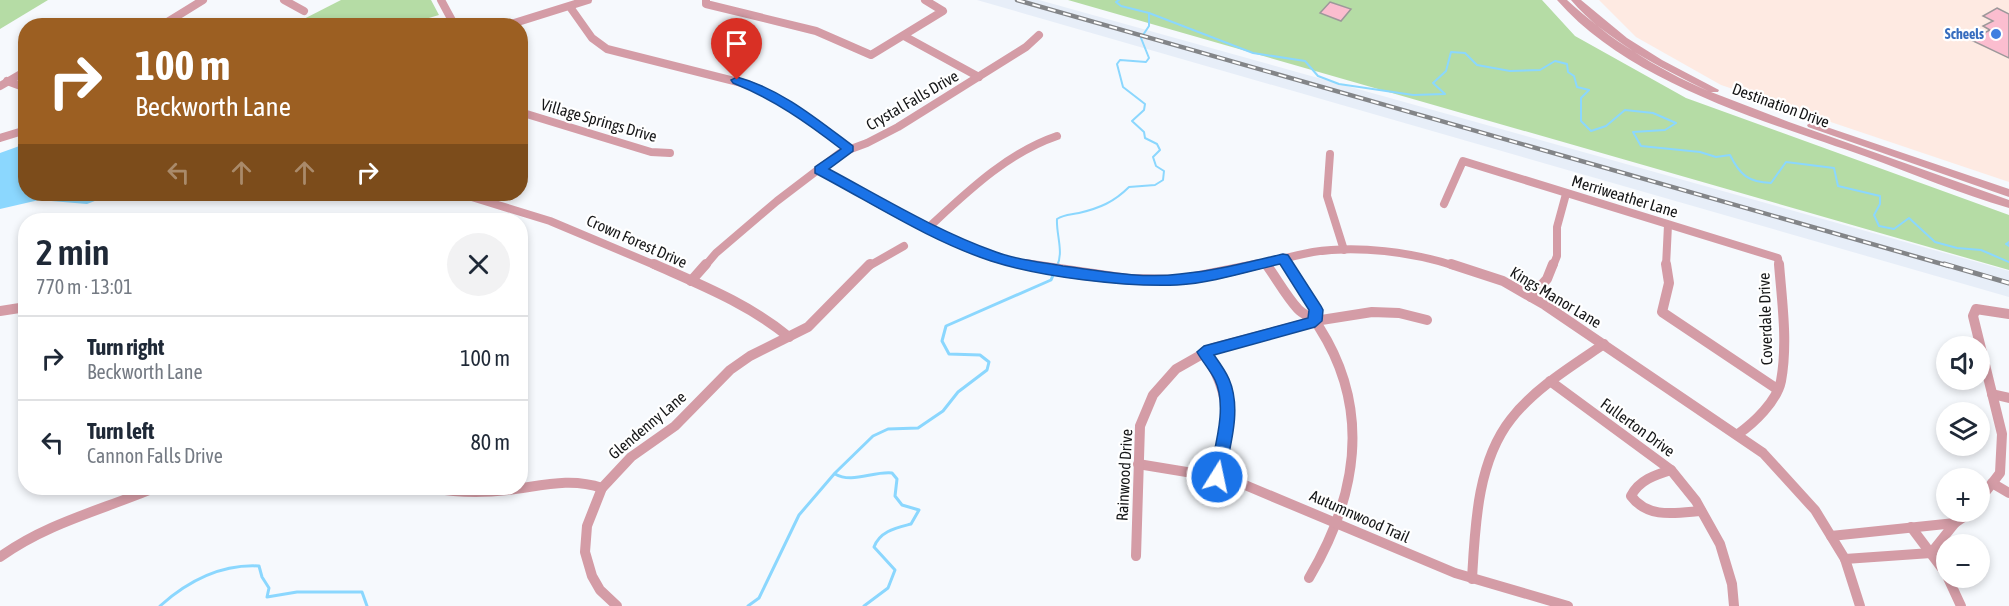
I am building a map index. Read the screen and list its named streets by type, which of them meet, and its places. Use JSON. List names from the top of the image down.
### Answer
{
  "streets": {
    "street": [
      "Crystal Falls Drive",
      "Destination Drive",
      "Village Springs Drive",
      "Merriweather Lane",
      "Crown Forest Drive",
      "Kings Manor Lane",
      "Coverdale Drive",
      "Glendenny Lane",
      "Fullerton Drive",
      "Rainwood Drive",
      "Autumnwood Trail"
    ]
  },
  "crossings": [
    ["Crystal Falls Drive", "Crown Forest Drive"],
    ["Crystal Falls Drive", "Kings Manor Lane"],
    ["Merriweather Lane", "Coverdale Drive"],
    ["Crown Forest Drive", "Glendenny Lane"],
    ["Kings Manor Lane", "Coverdale Drive"],
    ["Rainwood Drive", "Autumnwood Trail"]
  ],
  "places": ["Scheels"],
  "page": {
    "turn": ["100 m", "Beckworth Lane"],
    "heading": ["2 min", "770 m · 13:01"],
    "list": [
      {
        "name": "Turn right",
        "note": "Beckworth Lane",
        "value": "100 m"
      },
      {
        "name": "Turn left",
        "note": "Cannon Falls Drive",
        "value": "80 m"
      }
    ],
    "map_buttons": ["+", "−"]
  }
}
